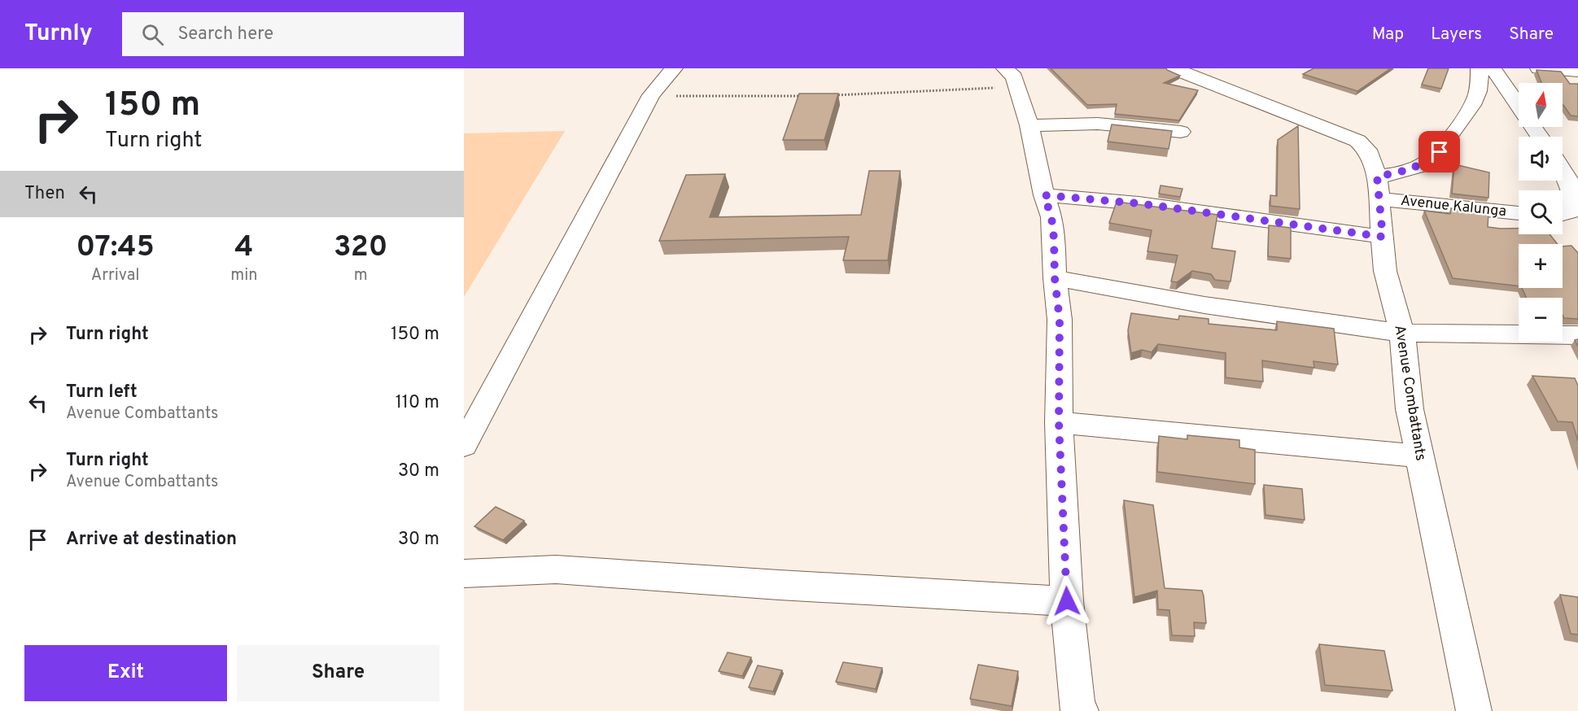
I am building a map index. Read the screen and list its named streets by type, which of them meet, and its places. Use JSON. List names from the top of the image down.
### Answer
{
  "streets": {
    "street": ["Avenue Kalunga", "Avenue Combattants"]
  },
  "crossings": [
    ["Avenue Kalunga", "Avenue Combattants"]
  ],
  "north": "top",
  "page": {
    "header": "Turnly",
    "search": "Search here",
    "nav": ["Map", "Layers", "Share"],
    "turn": ["150 m", "Turn right"],
    "map_buttons": ["+", "−"],
    "then": "Then",
    "eta": [
      "07:45",
      "Arrival",
      "4",
      "min",
      "320",
      "m"
    ],
    "list": [
      {
        "name": "Turn right",
        "value": "150 m"
      },
      {
        "name": "Turn left",
        "note": "Avenue Combattants",
        "value": "110 m"
      },
      {
        "name": "Turn right",
        "note": "Avenue Combattants",
        "value": "30 m"
      },
      {
        "name": "Arrive at destination",
        "value": "30 m"
      }
    ],
    "buttons": ["Exit", "Share"]
  }
}
